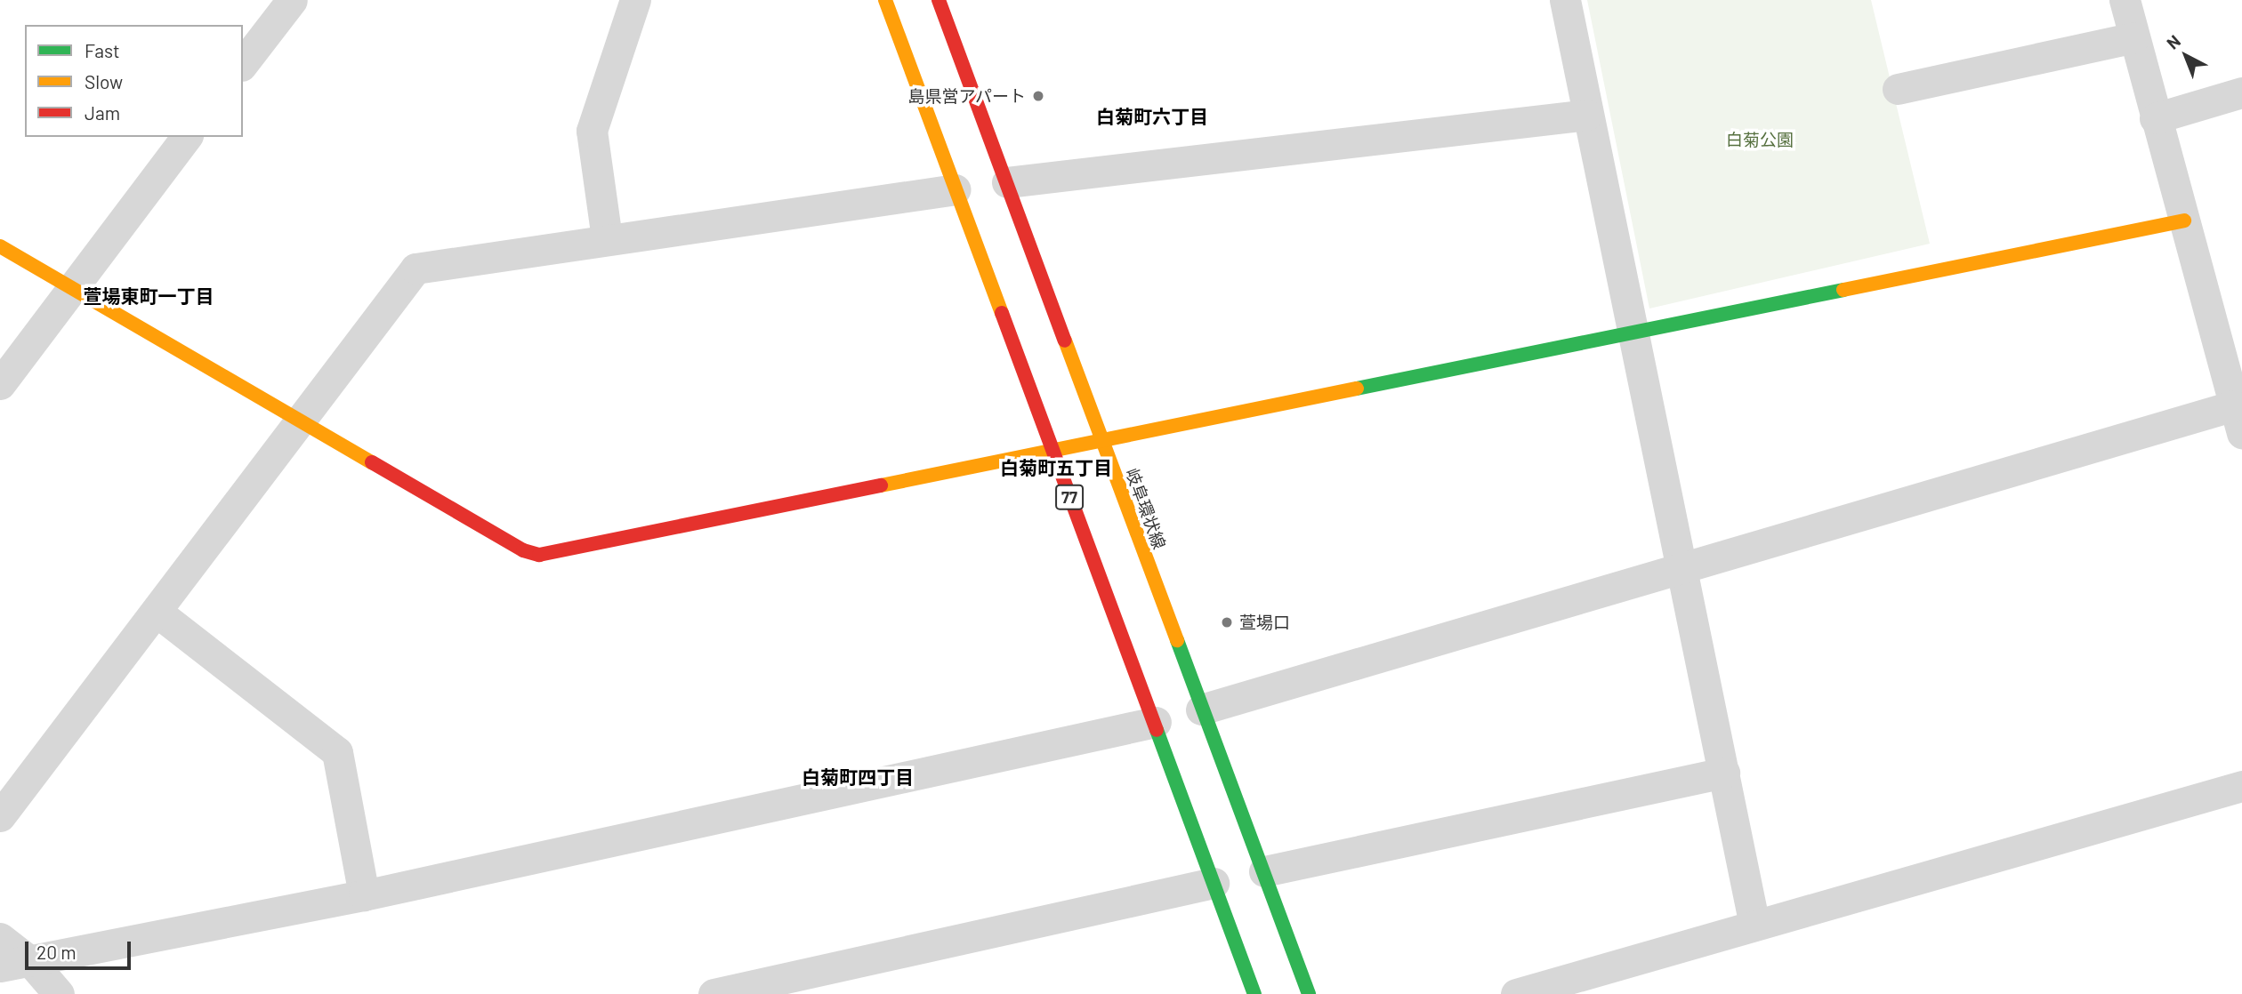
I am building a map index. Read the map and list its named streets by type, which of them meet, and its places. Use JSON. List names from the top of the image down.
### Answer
{
  "streets": {
    "street": ["77", "岐阜環状線"]
  },
  "districts": [
    "白菊町六丁目",
    "萱場東町一丁目",
    "白菊町五丁目",
    "白菊町四丁目"
  ],
  "parks": ["白菊公園"],
  "places": ["島県営アパート", "萱場口"],
  "legend": ["Fast", "Slow", "Jam"],
  "scale_bar": "20 m",
  "north": "top left"
}
